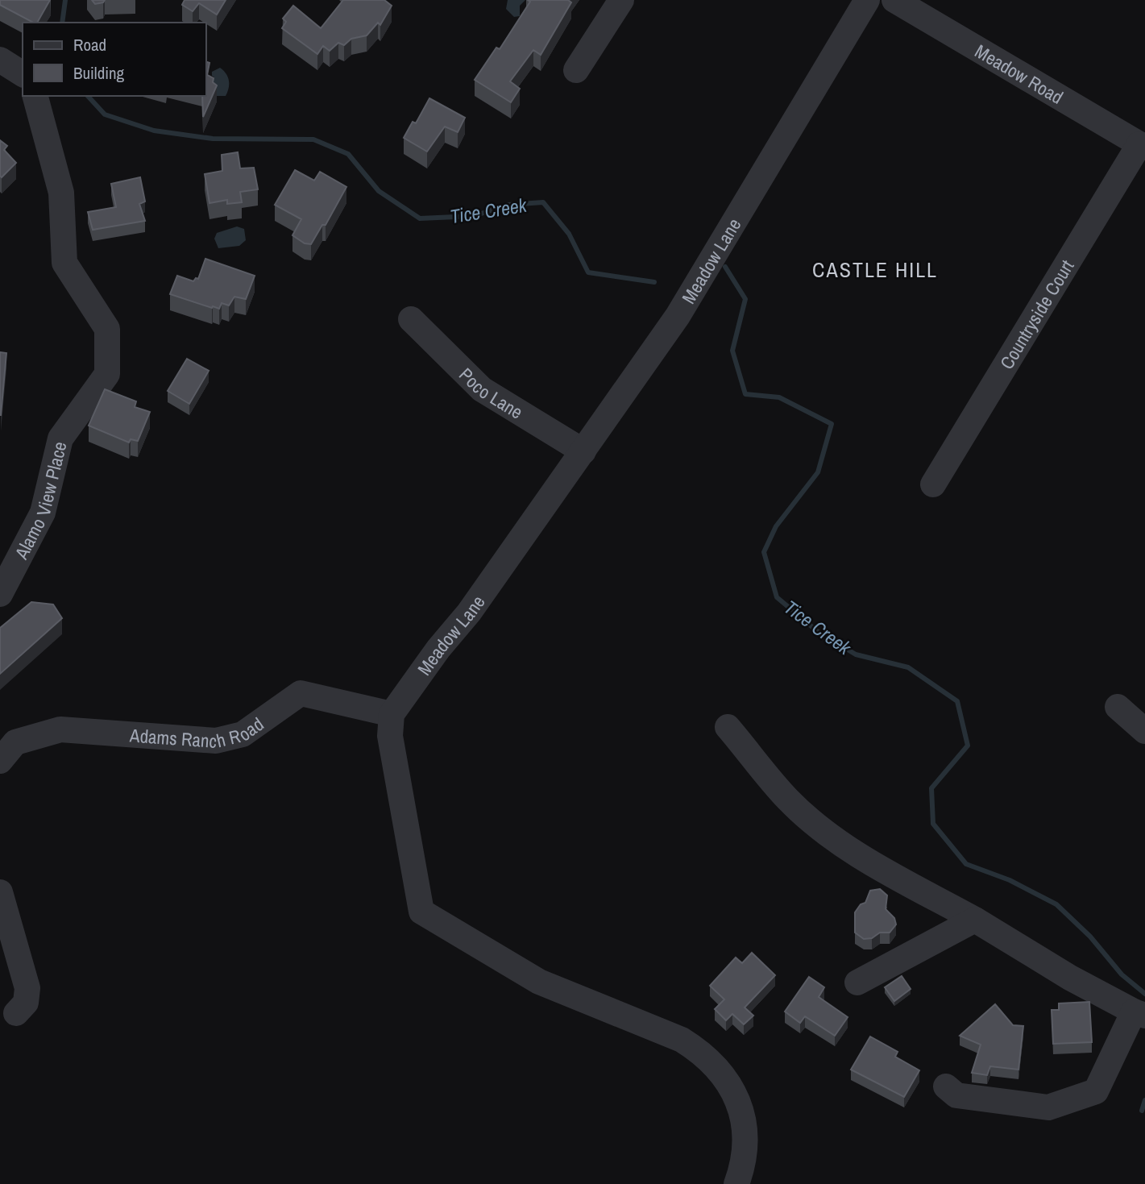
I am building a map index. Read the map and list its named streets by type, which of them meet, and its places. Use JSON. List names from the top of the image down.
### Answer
{
  "streets": {
    "street": [
      "Meadow Road",
      "Meadow Lane",
      "Countryside Court",
      "Poco Lane",
      "Alamo View Place",
      "Adams Ranch Road"
    ]
  },
  "crossings": [
    ["Meadow Road", "Countryside Court"],
    ["Meadow Lane", "Poco Lane"],
    ["Meadow Lane", "Adams Ranch Road"]
  ],
  "districts": ["CASTLE HILL"],
  "water": ["Tice Creek"],
  "legend": ["Road", "Building"]
}
